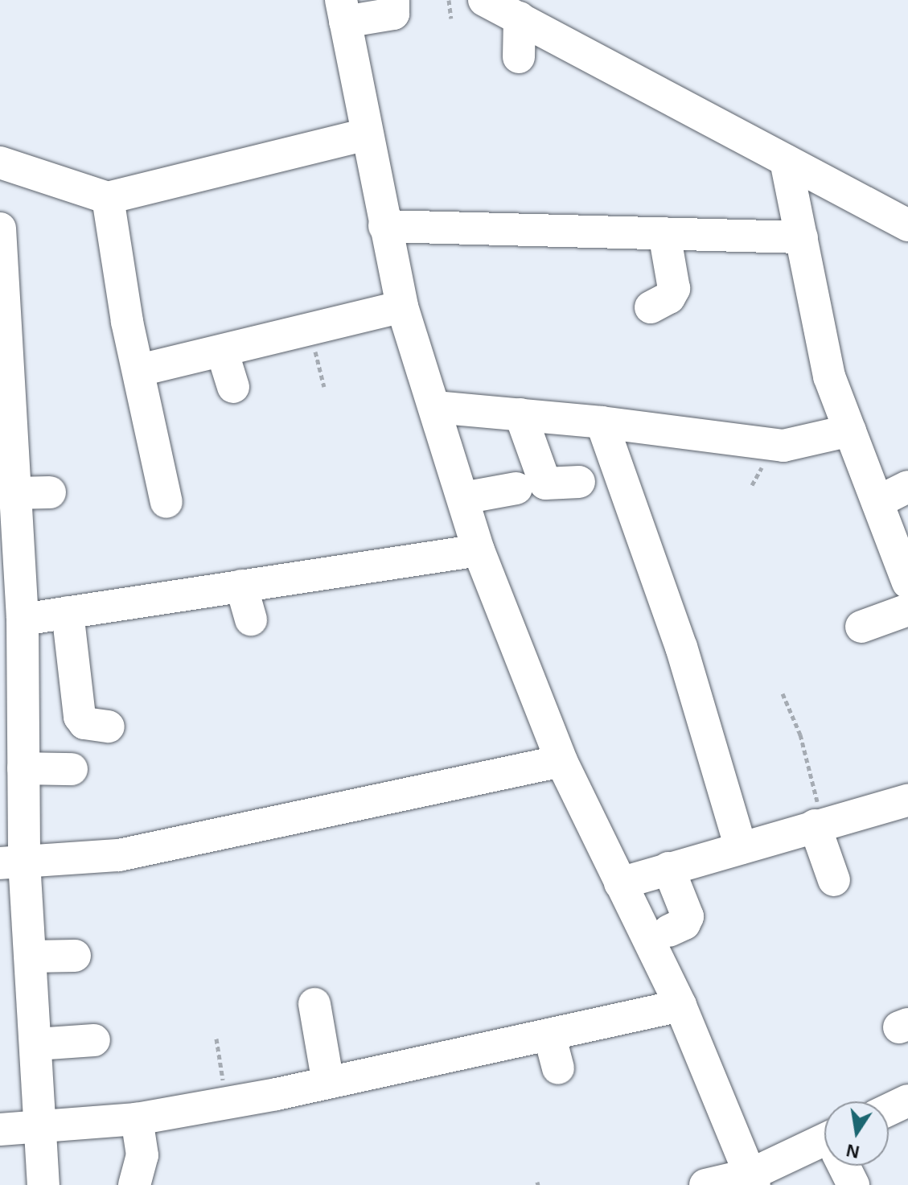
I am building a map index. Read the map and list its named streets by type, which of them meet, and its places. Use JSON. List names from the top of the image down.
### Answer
{
  "north": "bottom"
}
